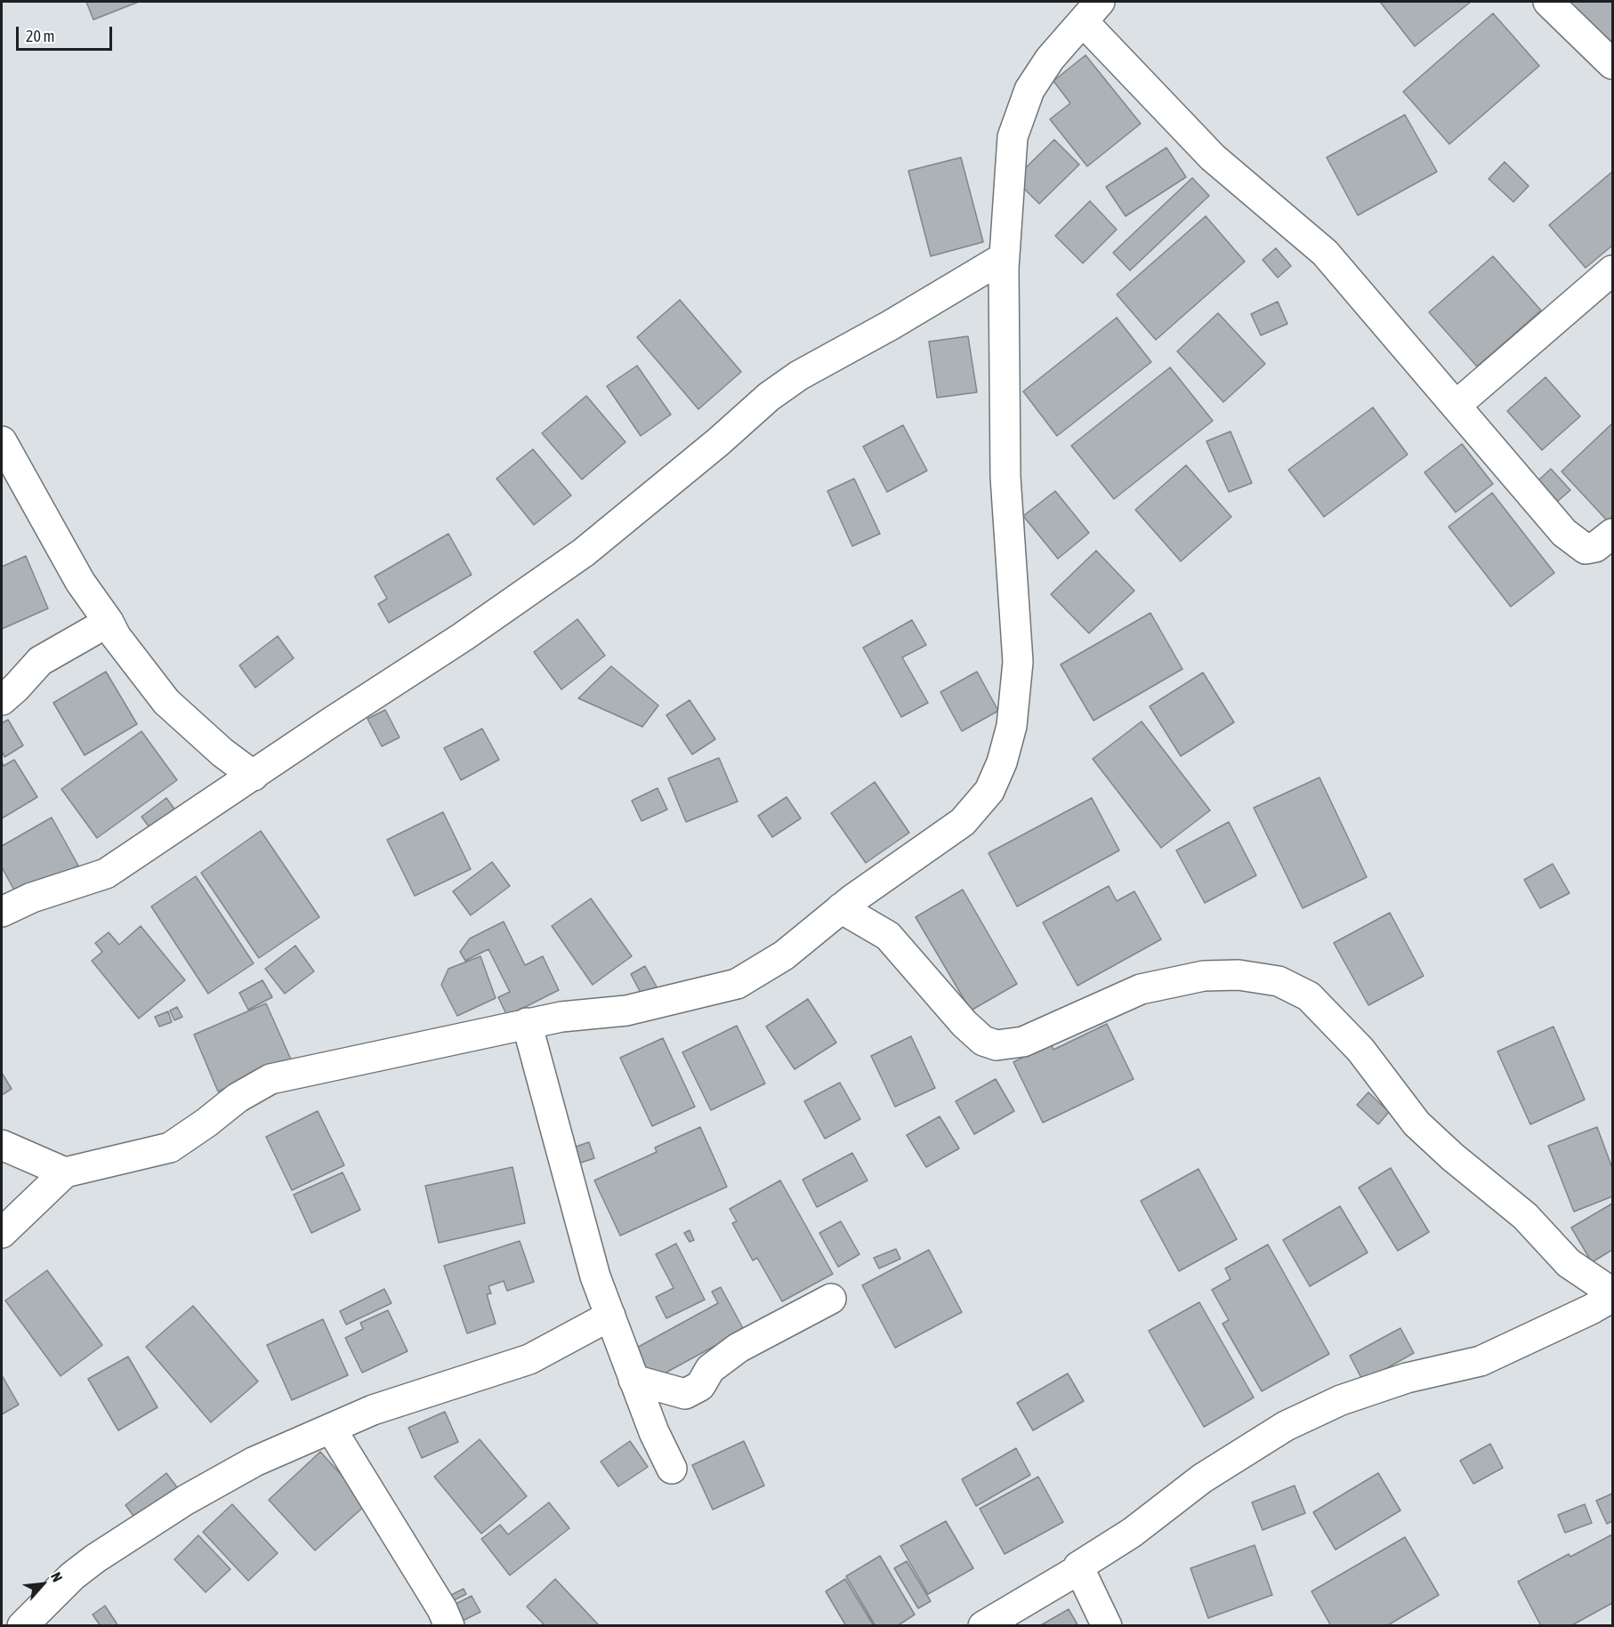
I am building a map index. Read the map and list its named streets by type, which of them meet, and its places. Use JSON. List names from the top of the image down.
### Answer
{
  "scale_bar": "20 m",
  "north": "top right"
}
